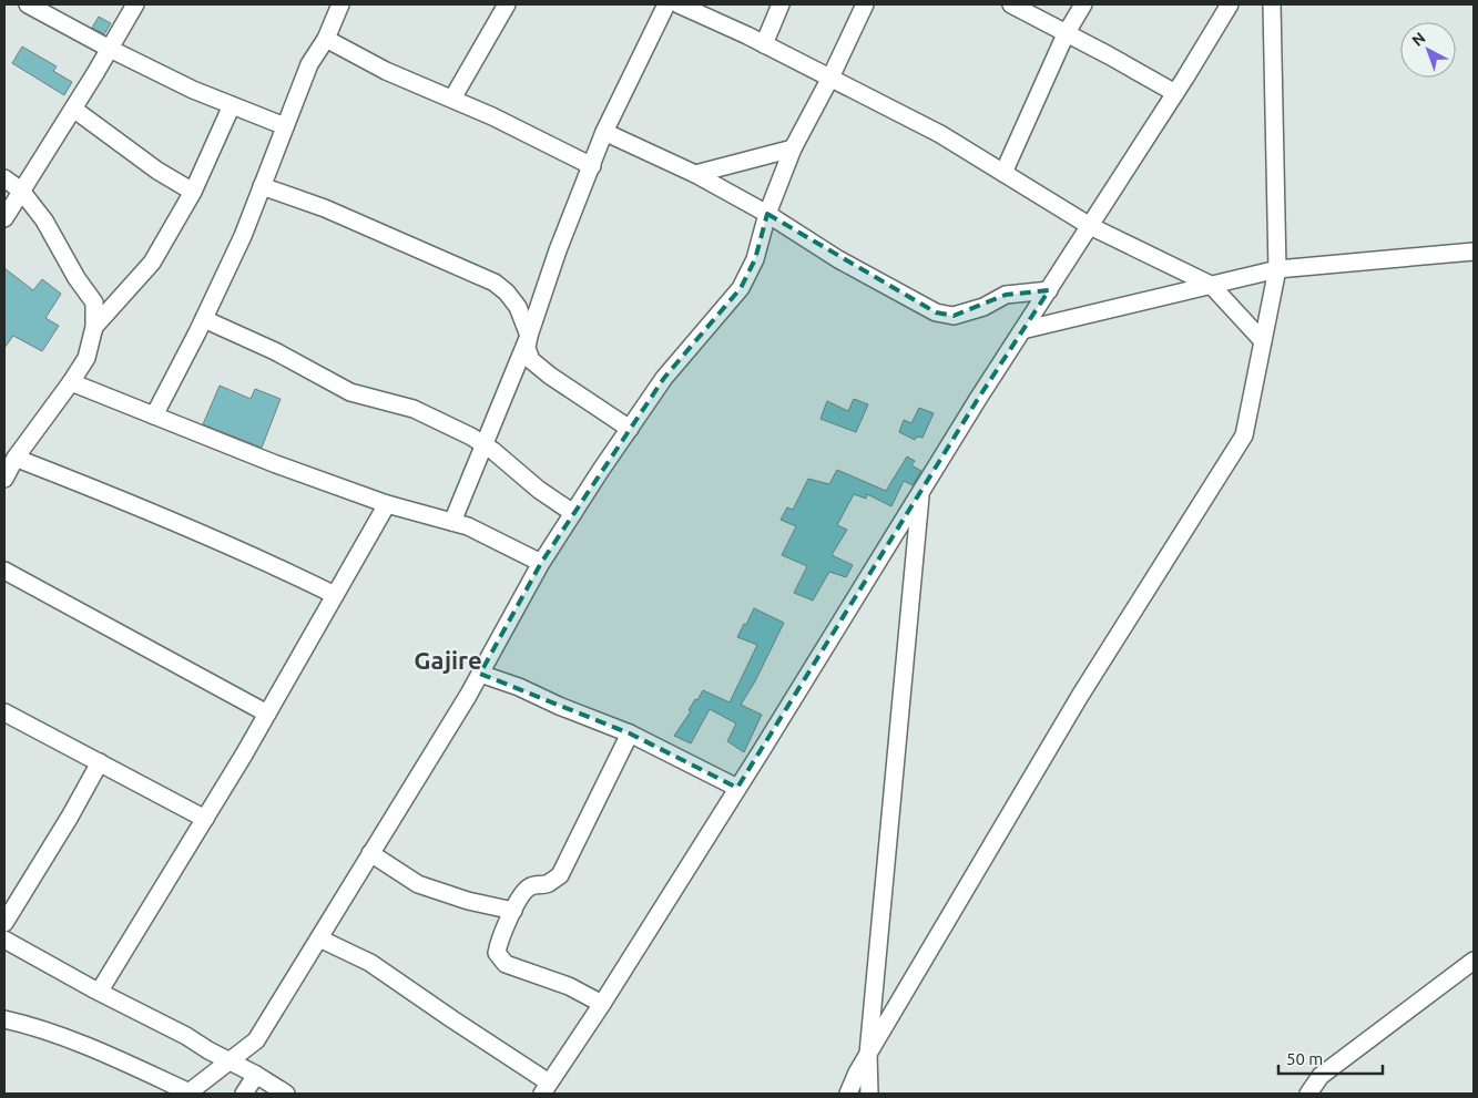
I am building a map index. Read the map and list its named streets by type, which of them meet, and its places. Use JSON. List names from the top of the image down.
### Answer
{
  "districts": ["Gajire"],
  "scale_bar": "50 m",
  "north": "top left"
}
